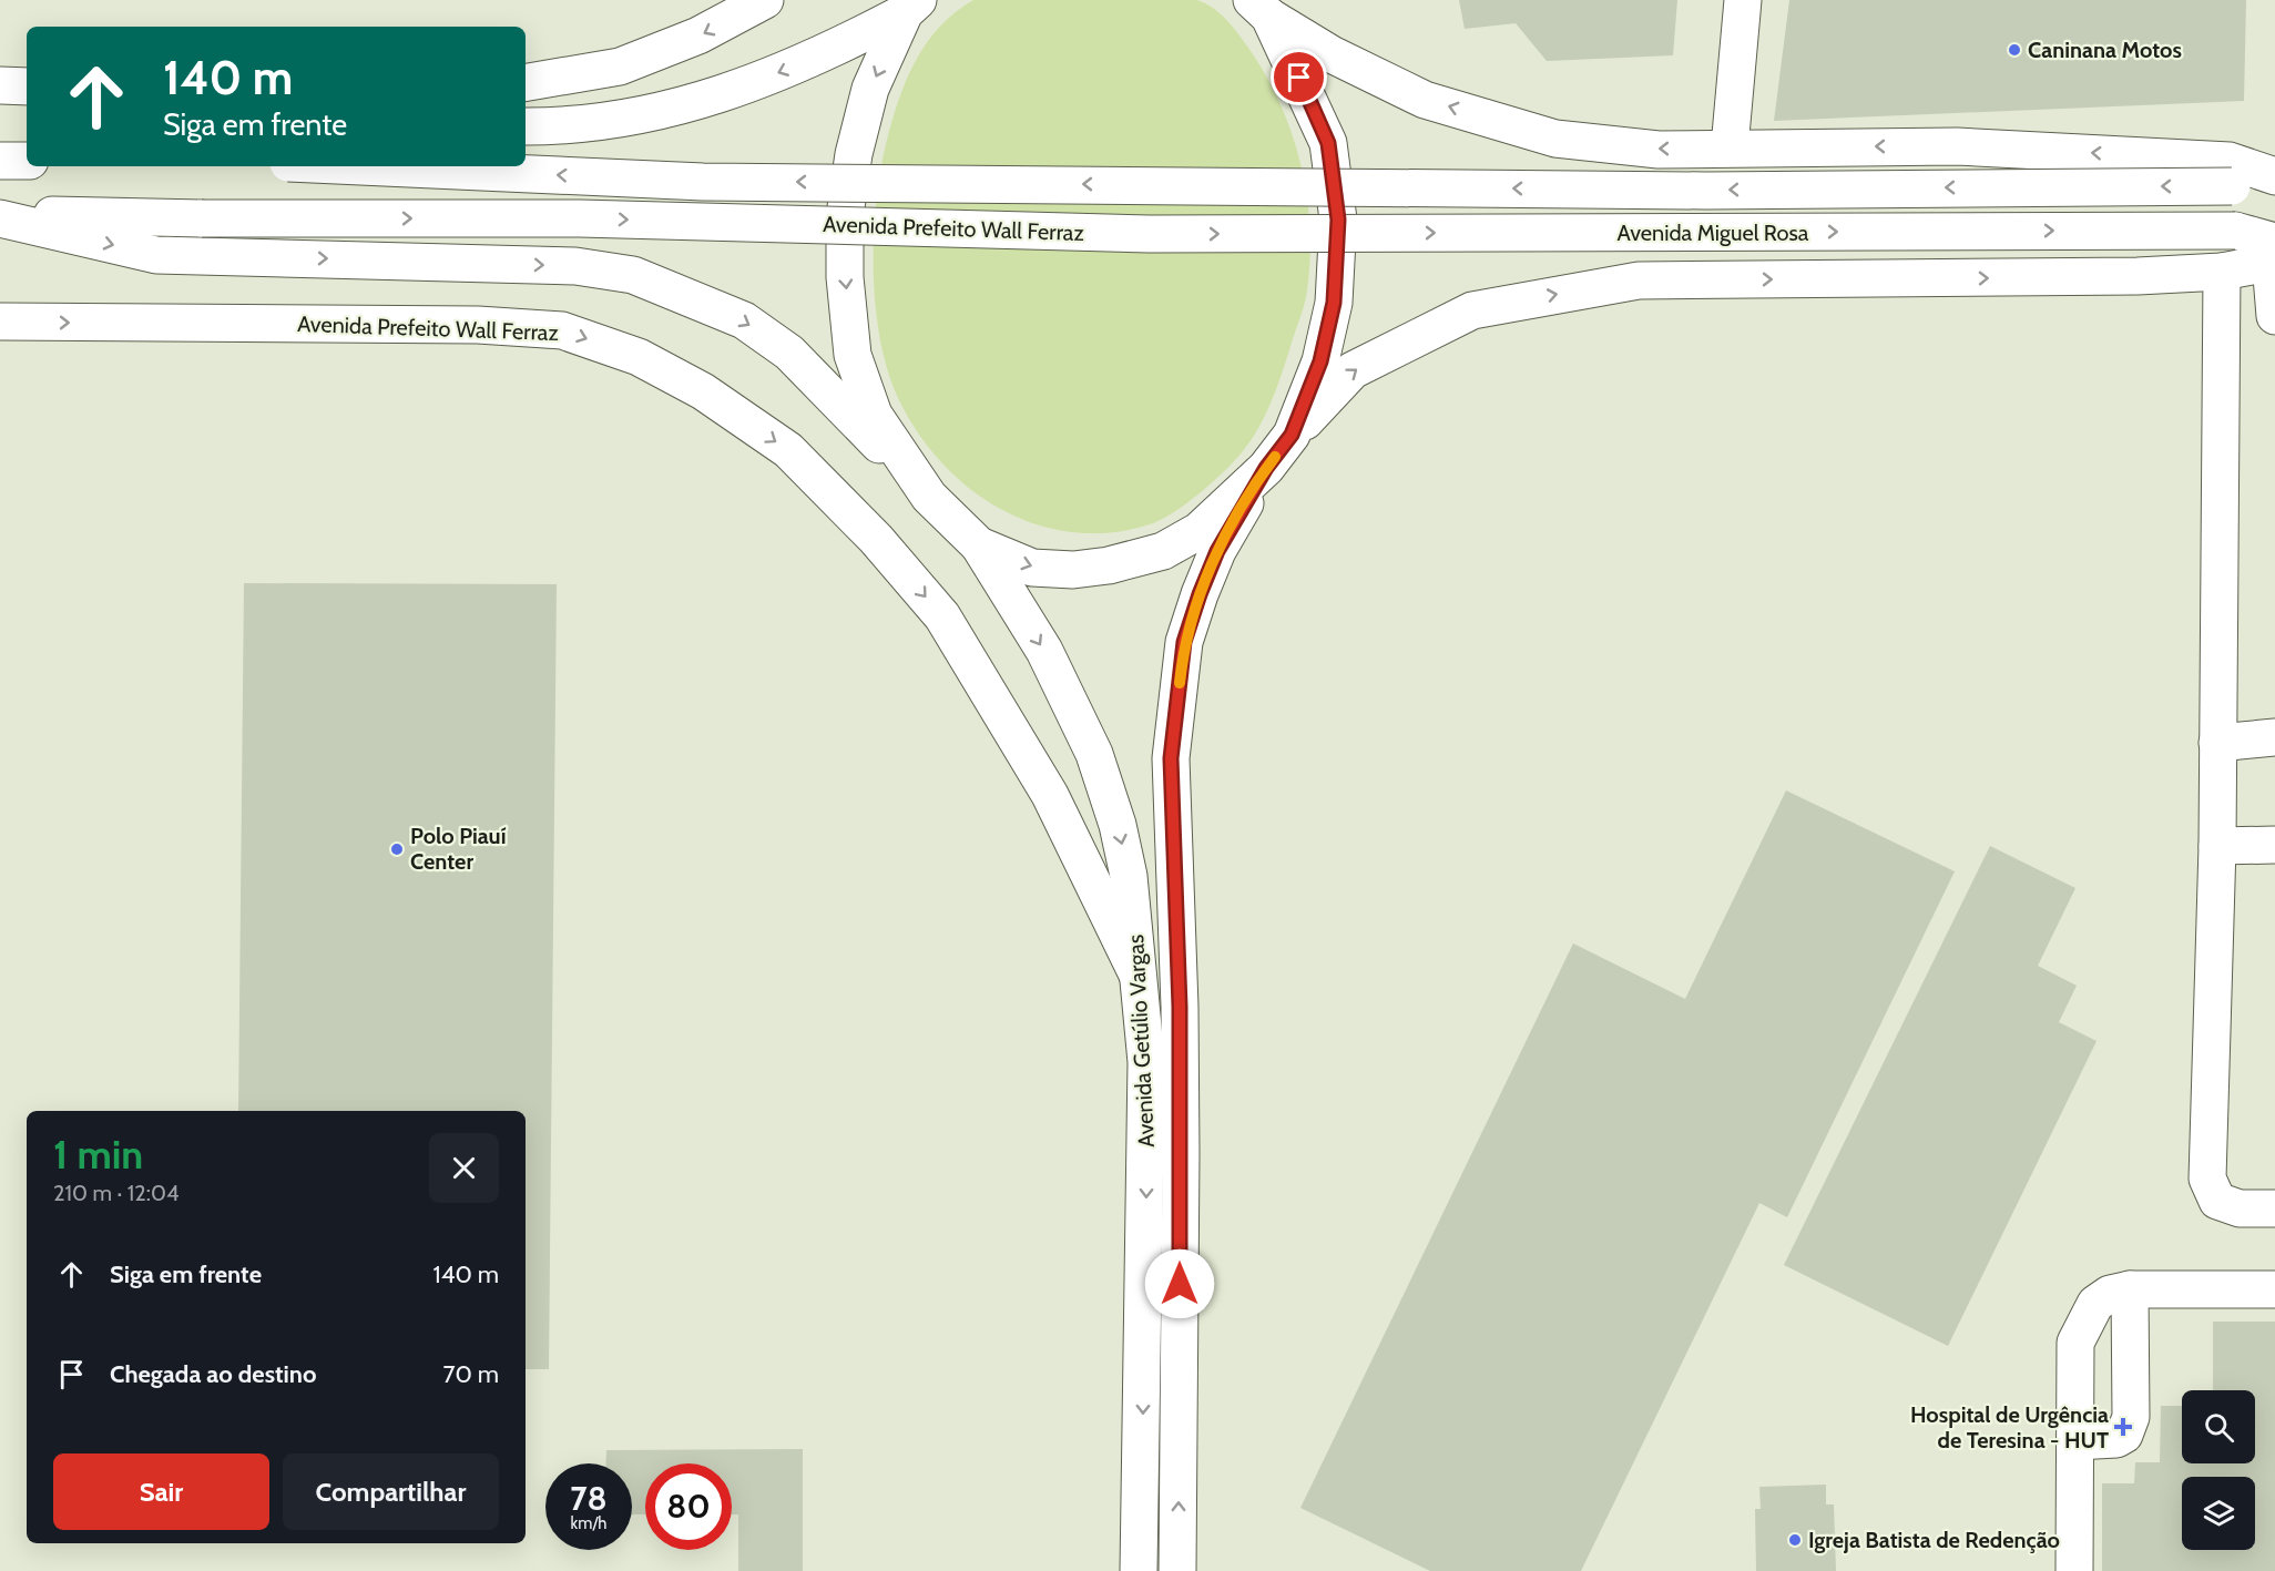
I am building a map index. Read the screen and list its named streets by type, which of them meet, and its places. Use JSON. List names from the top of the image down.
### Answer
{
  "streets": {
    "main road": ["Avenida Prefeito Wall Ferraz", "Avenida Miguel Rosa", "Avenida Getúlio Vargas"]
  },
  "crossings": [
    ["Avenida Prefeito Wall Ferraz", "Avenida Miguel Rosa"],
    ["Avenida Prefeito Wall Ferraz", "Avenida Getúlio Vargas"]
  ],
  "places": {
    "other": ["Caninana Motos", "Polo Piauí Center", "Igreja Batista de Redenção"],
    "health": ["Hospital de Urgência de Teresina - HUT"]
  },
  "page": {
    "turn": ["140 m", "Siga em frente"],
    "heading": ["1 min", "210 m · 12:04"],
    "list": [
      {
        "name": "Siga em frente",
        "value": "140 m"
      },
      {
        "name": "Chegada ao destino",
        "value": "70 m"
      }
    ],
    "buttons": ["Sair", "Compartilhar"],
    "speed": "78 km/h",
    "limit": "80"
  }
}
